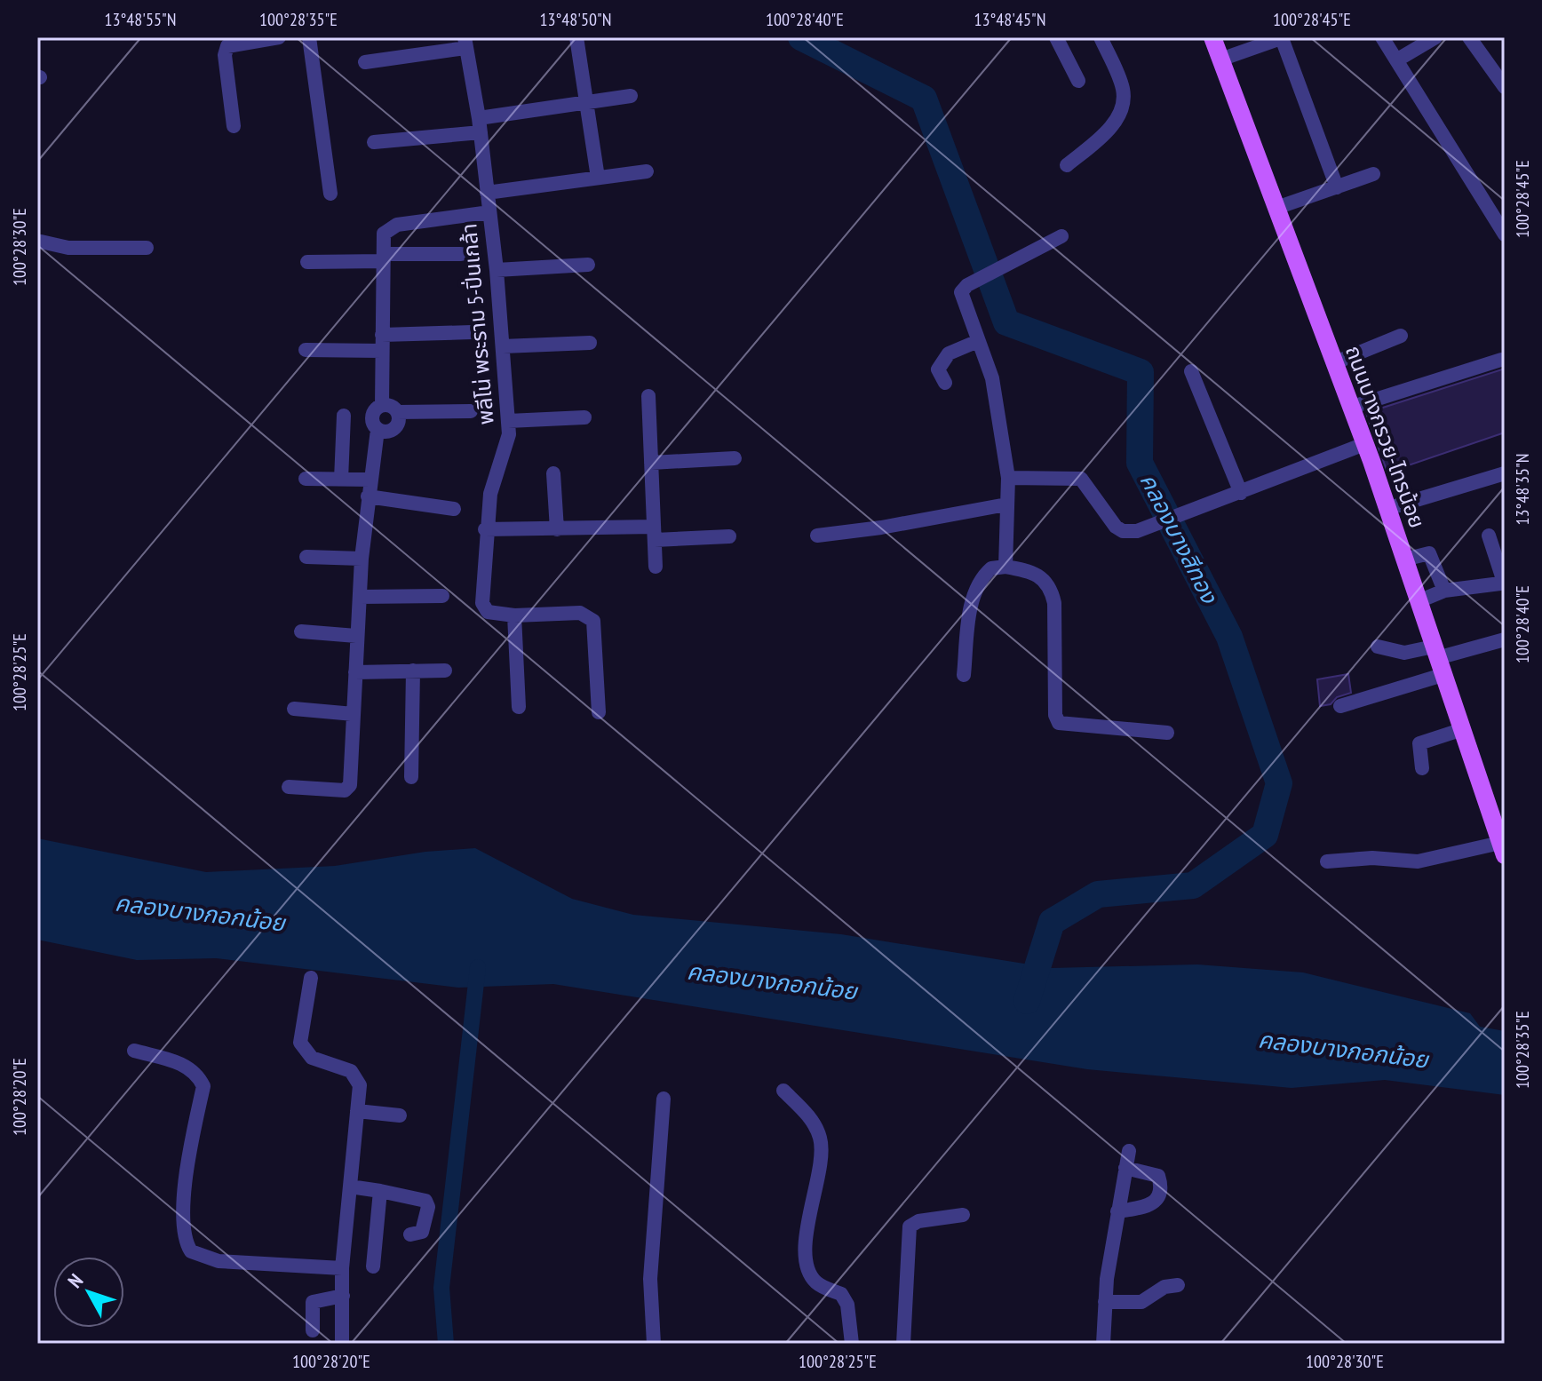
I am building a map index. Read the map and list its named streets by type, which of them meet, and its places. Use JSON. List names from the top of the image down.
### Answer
{
  "streets": {
    "main road": ["ถนนบางกรวย-ไทรน้อย"],
    "street": ["พลีโน่ พระราม 5-ปิ่นเกล้า"]
  },
  "water": ["คลองบางสีทอง", "คลองบางกอกน้อย"],
  "north": "top left",
  "coordinates": [
    "13°48'55\"N",
    "100°28'35\"E",
    "13°48'50\"N",
    "100°28'40\"E",
    "13°48'45\"N",
    "100°28'45\"E",
    "100°28'30\"E",
    "13°48'35\"N",
    "100°28'25\"E",
    "100°28'20\"E"
  ]
}
